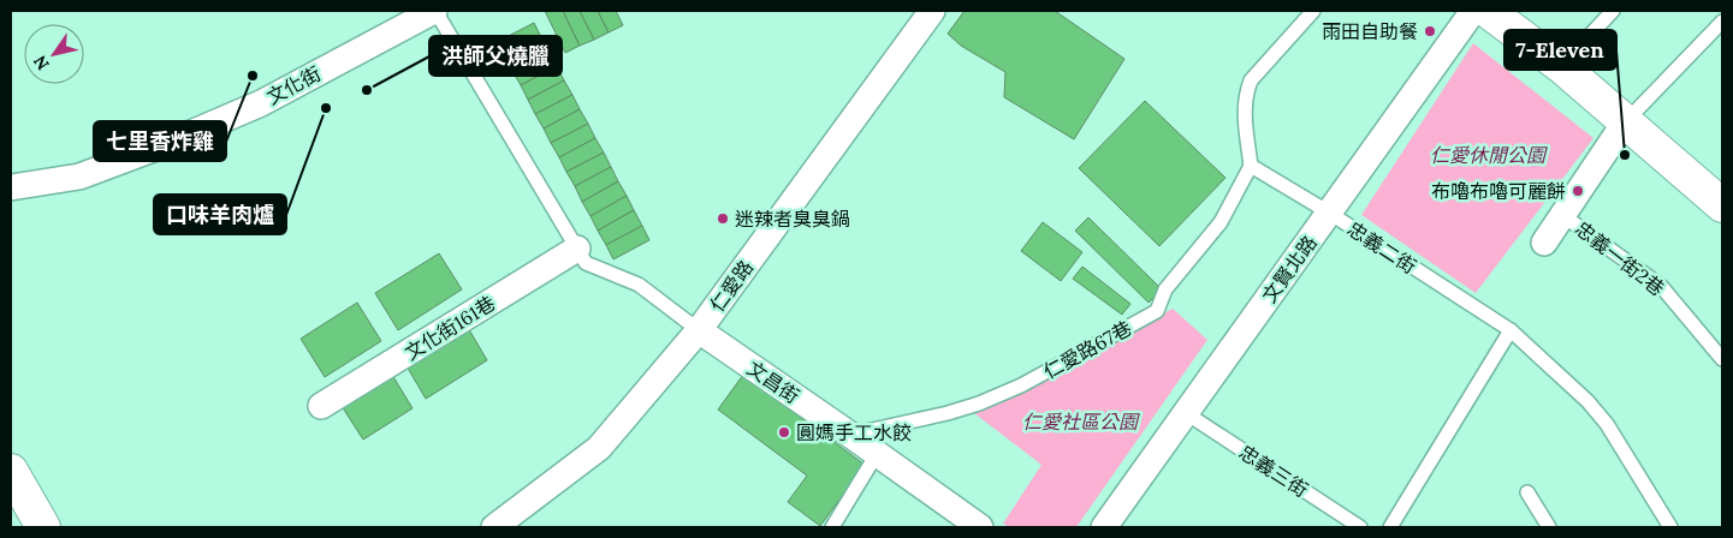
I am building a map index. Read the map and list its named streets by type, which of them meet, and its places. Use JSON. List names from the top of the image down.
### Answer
{
  "streets": {
    "street": [
      "文化街",
      "文賢北路",
      "仁愛路",
      "文化街161巷",
      "文昌街"
    ],
    "lane": [
      "忠義二街",
      "忠義一街2巷",
      "仁愛路67巷",
      "忠義三街"
    ]
  },
  "crossings": [
    ["文化街", "仁愛路"],
    ["文化街", "文化街161巷"],
    ["文化街", "文昌街"],
    ["忠義二街", "文賢北路"],
    ["忠義二街", "仁愛路67巷"],
    ["文賢北路", "忠義三街"],
    ["仁愛路", "文昌街"],
    ["仁愛路67巷", "文昌街"]
  ],
  "parks": ["仁愛休閒公園", "仁愛社區公園"],
  "places": [
    "雨田自助餐",
    "七里香炸雞",
    "洪師父燒臘",
    "口味羊肉爐",
    "7-Eleven",
    "布嚕布嚕可麗餅",
    "迷辣者臭臭鍋",
    "圓媽手工水餃"
  ],
  "north": "bottom left"
}
